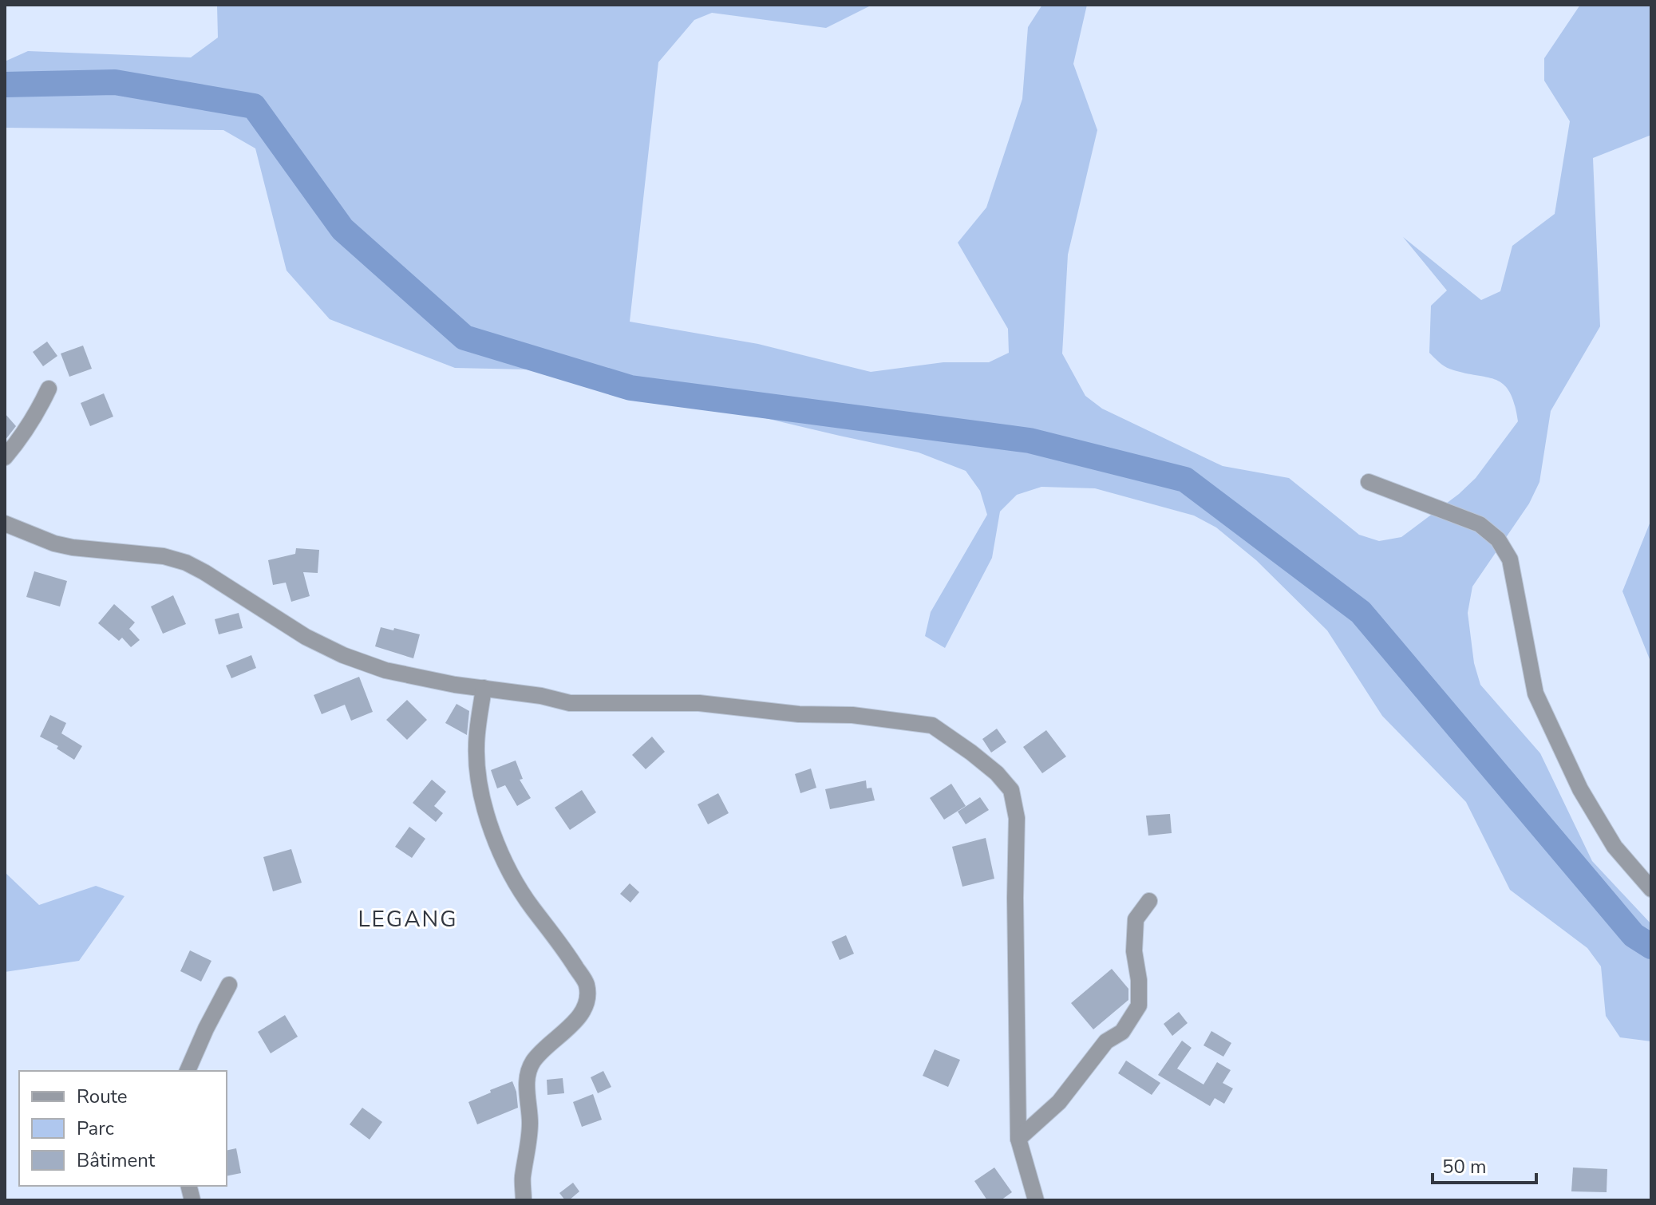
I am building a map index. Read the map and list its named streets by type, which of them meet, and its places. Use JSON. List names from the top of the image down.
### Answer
{
  "districts": ["LEGANG"],
  "legend": ["Route", "Parc", "Bâtiment"],
  "scale_bar": "50 m"
}
